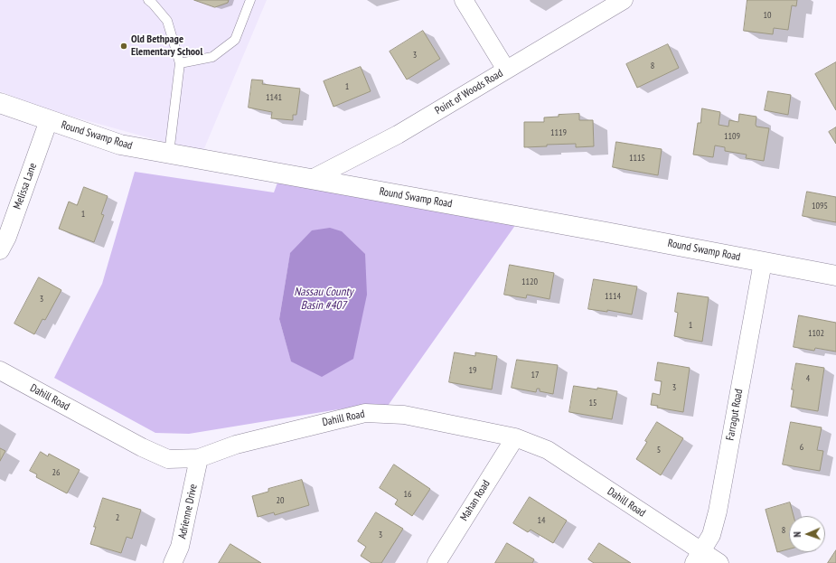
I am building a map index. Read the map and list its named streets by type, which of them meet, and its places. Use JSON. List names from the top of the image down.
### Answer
{
  "streets": {
    "main road": ["Round Swamp Road"],
    "street": [
      "Point of Woods Road",
      "Melissa Lane",
      "Dahill Road",
      "Farragut Road",
      "Mahan Road",
      "Adrienne Drive"
    ]
  },
  "crossings": [
    ["Point of Woods Road", "Round Swamp Road"],
    ["Round Swamp Road", "Melissa Lane"],
    ["Round Swamp Road", "Farragut Road"],
    ["Dahill Road", "Farragut Road"],
    ["Dahill Road", "Mahan Road"],
    ["Dahill Road", "Adrienne Drive"]
  ],
  "water": ["Nassau County Basin #407"],
  "places": ["Old Bethpage Elementary School"],
  "house_numbers": [
    "10",
    "3",
    "8",
    "1",
    "1141",
    "1119",
    "1109",
    "1115",
    "1095",
    "1",
    "1120",
    "1114",
    "3",
    "1",
    "1102",
    "19",
    "17",
    "4",
    "3",
    "15",
    "6",
    "5",
    "26",
    "16",
    "20",
    "2",
    "14",
    "8",
    "3"
  ],
  "north": "left"
}
